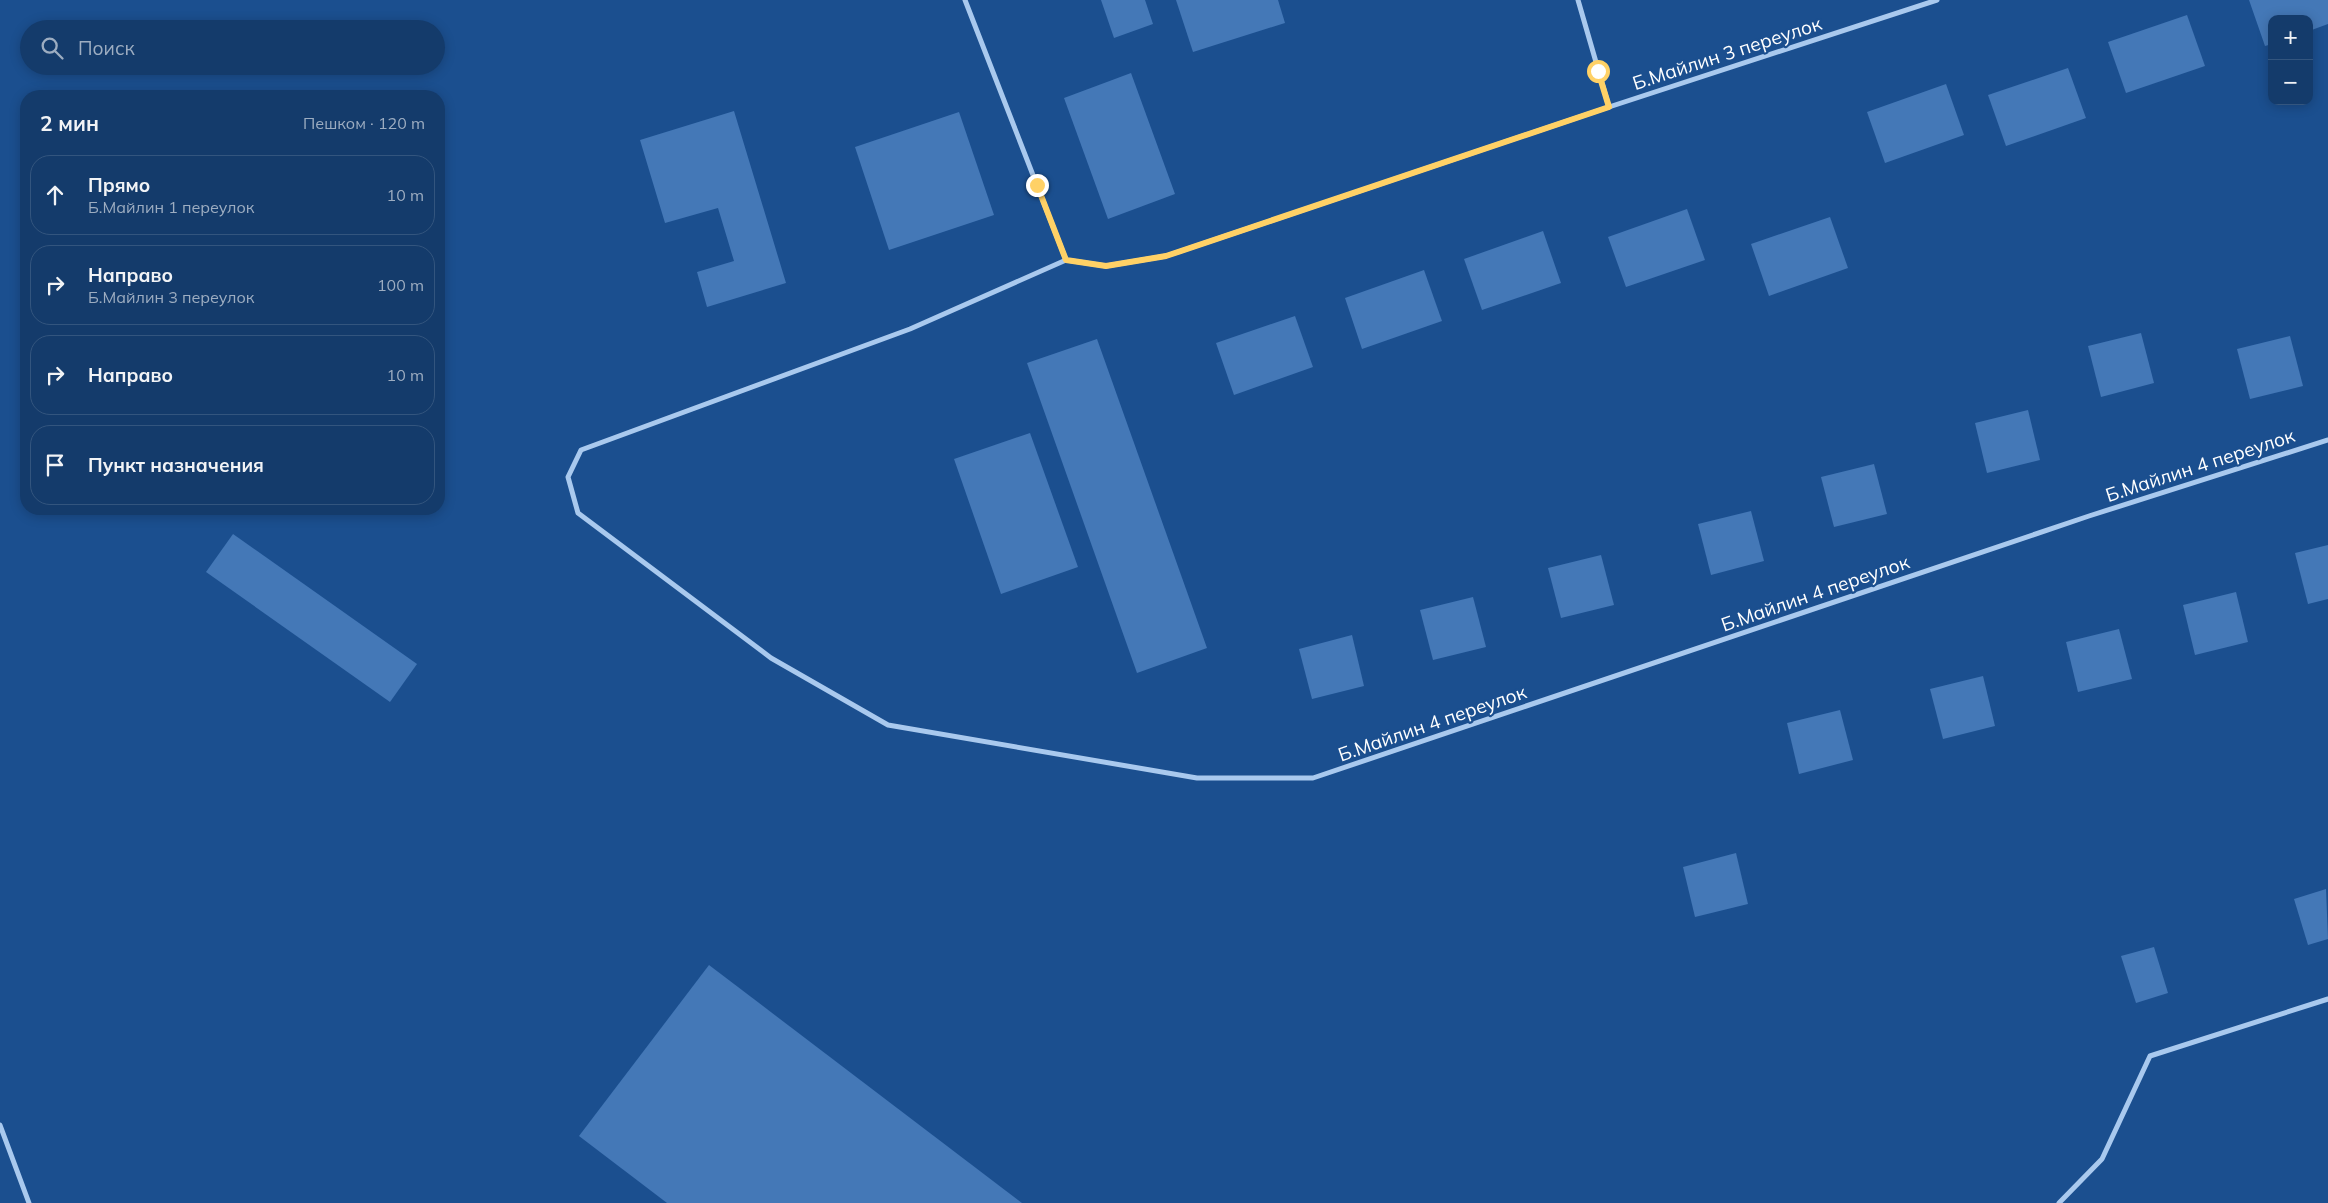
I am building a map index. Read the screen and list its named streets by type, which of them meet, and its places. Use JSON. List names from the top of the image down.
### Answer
{
  "streets": {
    "street": ["Б.Майлин 3 переулок", "Б.Майлин 4 переулок"]
  },
  "crossings": [
    ["Б.Майлин 3 переулок", "Б.Майлин 4 переулок"]
  ],
  "page": {
    "map_buttons": ["+", "−"],
    "search": "Поиск",
    "heading": ["2 мин", "Пешком · 120 m"],
    "list": [
      ["Прямо", "Б.Майлин 1 переулок", "10 m"],
      ["Направо", "Б.Майлин 3 переулок", "100 m"],
      ["Направо", "10 m"],
      "Пункт назначения"
    ]
  }
}
